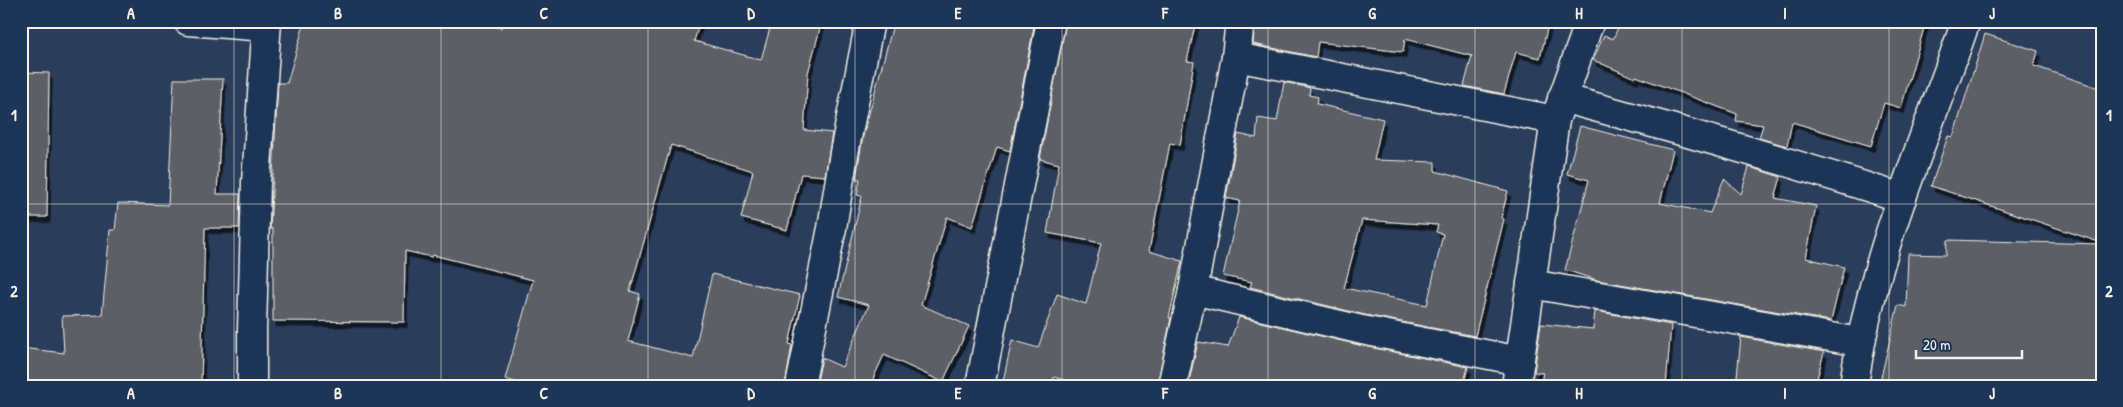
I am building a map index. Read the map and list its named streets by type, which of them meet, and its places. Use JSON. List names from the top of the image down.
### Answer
{
  "scale_bar": "20 m",
  "grid": {
    "columns": [
      "A",
      "B",
      "C",
      "D",
      "E",
      "F",
      "G",
      "H",
      "I",
      "J"
    ],
    "rows": ["1", "2"]
  }
}
